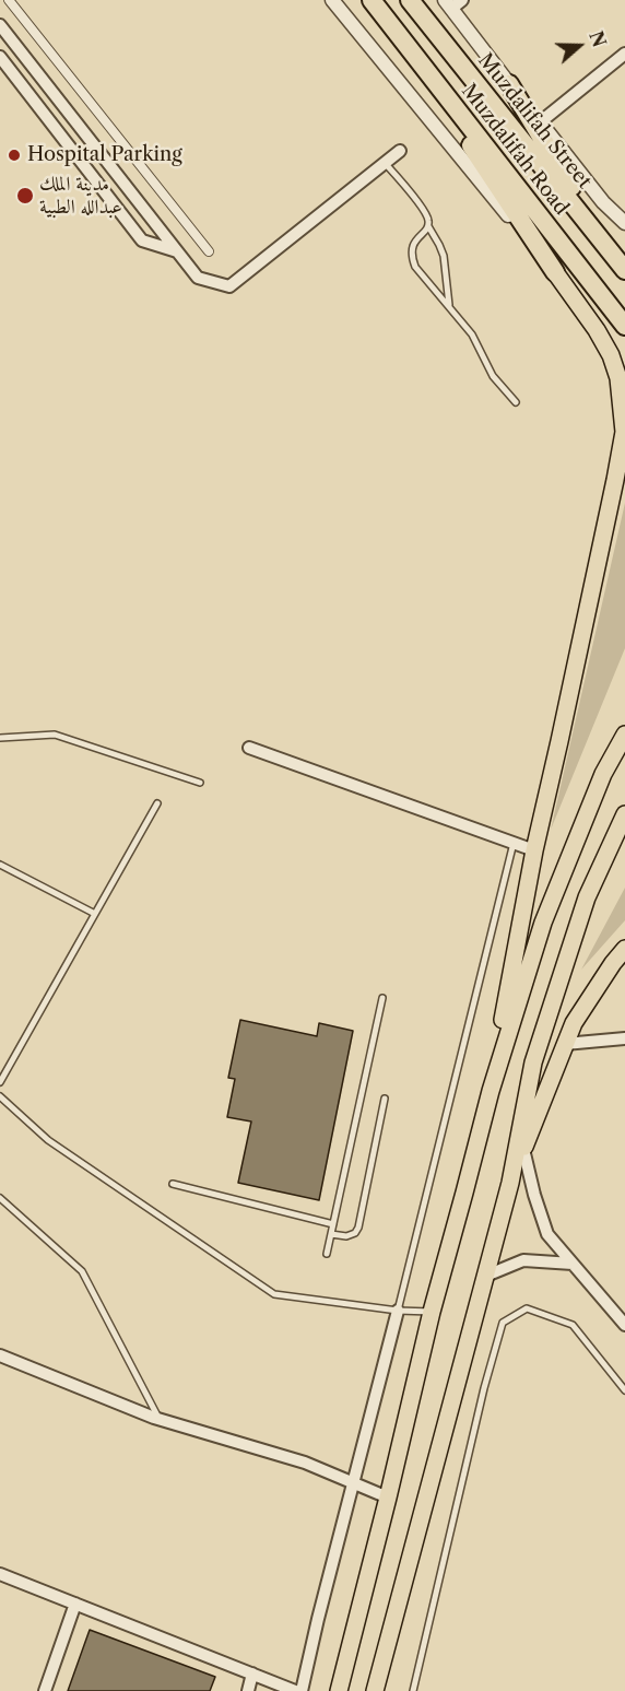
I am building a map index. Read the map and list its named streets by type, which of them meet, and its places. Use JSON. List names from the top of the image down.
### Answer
{
  "streets": {
    "highway": ["Muzdalifah Street", "Muzdalifah Road"]
  },
  "places": ["Hospital Parking", "مدينة الملك عبدالله الطبية"],
  "north": "right"
}
